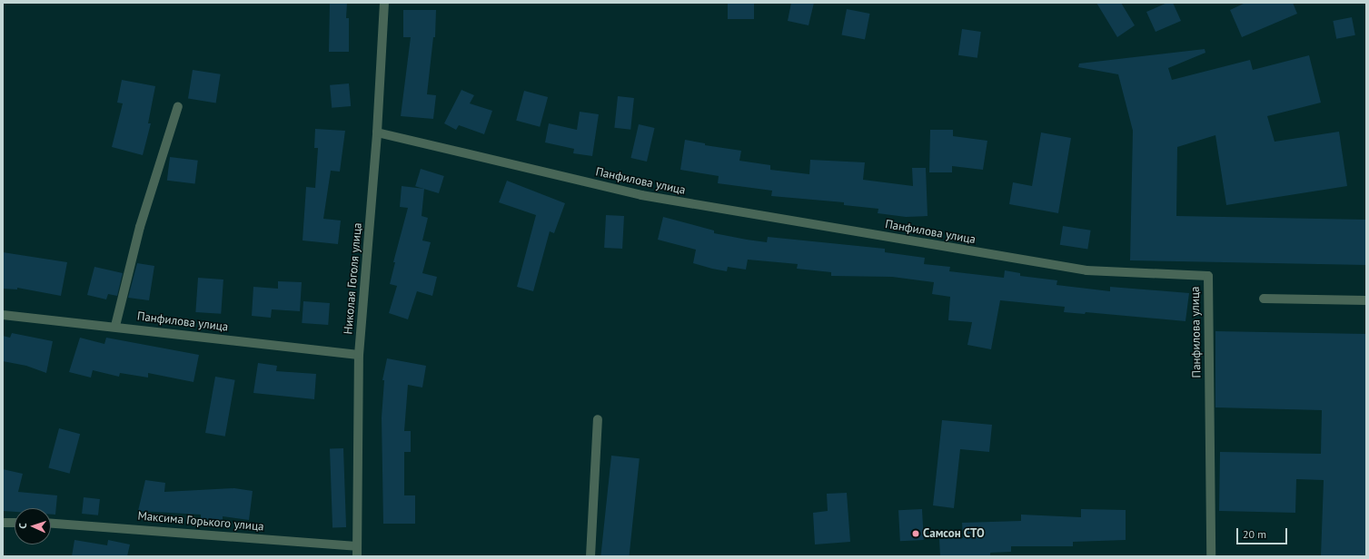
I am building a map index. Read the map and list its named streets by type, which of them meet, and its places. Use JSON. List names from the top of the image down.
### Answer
{
  "streets": {
    "street": ["Панфилова улица", "Николая Гоголя улица", "Максима Горького улица"]
  },
  "crossings": [
    ["Панфилова улица", "Николая Гоголя улица"],
    ["Николая Гоголя улица", "Максима Горького улица"]
  ],
  "places": ["Самсон СТО"],
  "scale_bar": "20 m",
  "north": "left"
}
